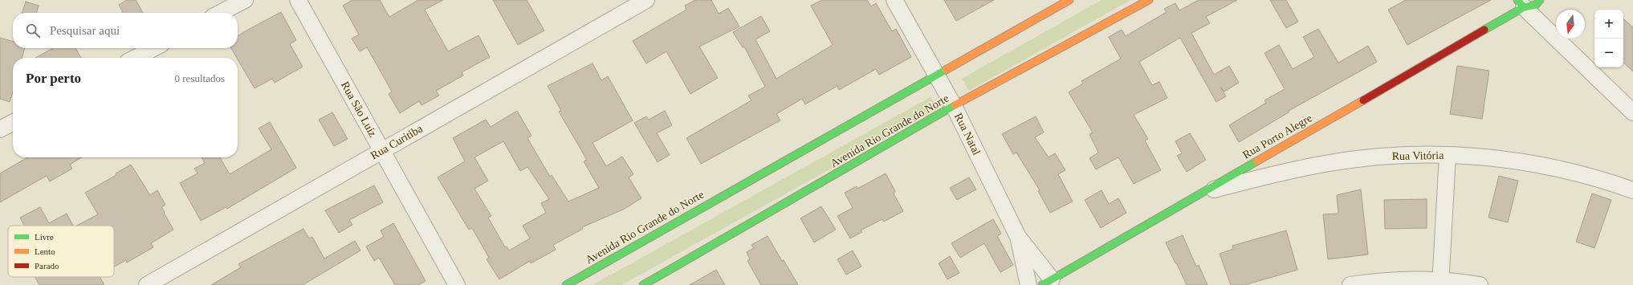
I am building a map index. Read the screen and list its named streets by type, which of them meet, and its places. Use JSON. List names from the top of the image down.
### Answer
{
  "streets": {
    "main road": ["Avenida Rio Grande do Norte", "Rua Porto Alegre"],
    "street": [
      "Rua São Luiz",
      "Rua Natal",
      "Rua Curitiba",
      "Rua Vitória"
    ]
  },
  "crossings": [
    ["Rua São Luiz", "Rua Curitiba"],
    ["Avenida Rio Grande do Norte", "Rua Natal"],
    ["Rua Natal", "Rua Porto Alegre"],
    ["Rua Porto Alegre", "Rua Vitória"]
  ],
  "legend": ["Livre", "Lento", "Parado"],
  "north": "bottom",
  "page": {
    "map_buttons": ["+", "−"],
    "search": "Pesquisar aqui",
    "heading": ["Por perto", "0 resultados"]
  }
}
